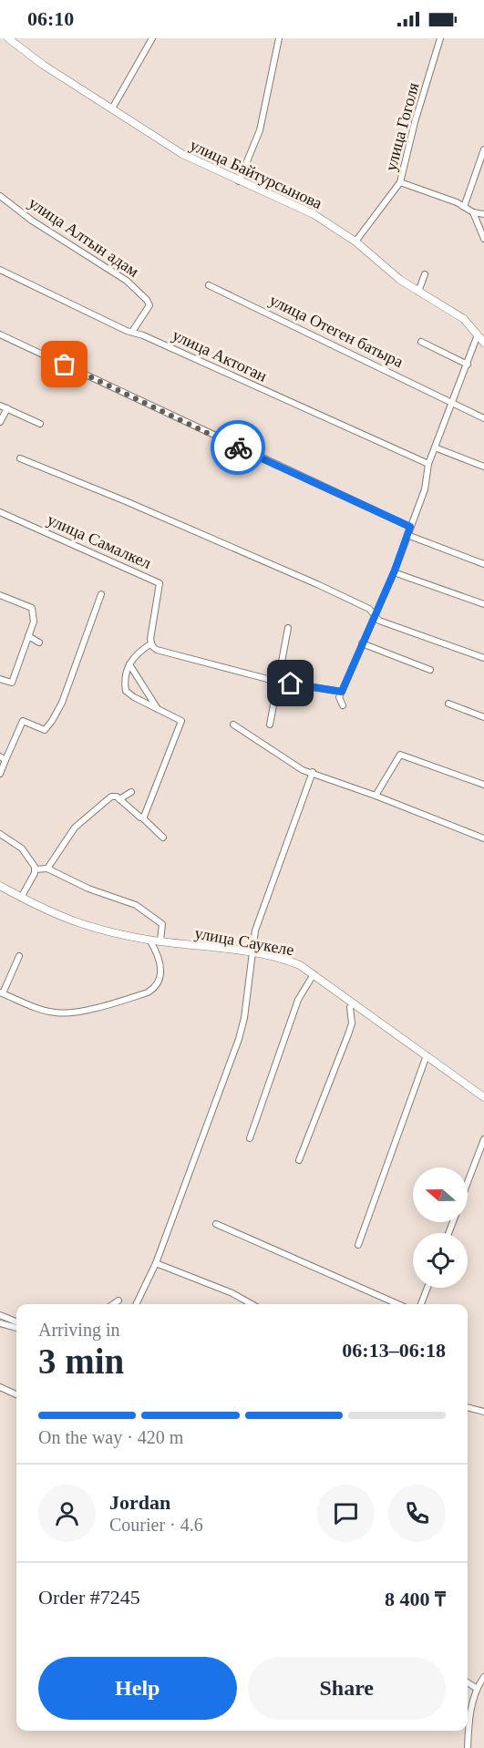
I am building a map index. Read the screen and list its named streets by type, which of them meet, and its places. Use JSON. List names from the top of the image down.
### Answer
{
  "streets": {
    "street": [
      "улица Гоголя",
      "улица Байтурсынова",
      "улица Алтын адам",
      "улица Отеген батыра",
      "улица Актоган",
      "улица Самалкел",
      "улица Саукеле"
    ]
  },
  "crossings": [
    ["улица Гоголя", "улица Байтурсынова"],
    ["улица Алтын адам", "улица Актоган"]
  ],
  "north": "left",
  "page": {
    "status": "06:10",
    "heading": ["3 min", "Arriving in", "06:13–06:18"],
    "panel": [
      "Jordan",
      "Courier · 4.6",
      "Order #7245",
      "8 400 ₸"
    ],
    "bar": "On the way · 420 m",
    "buttons": ["Help", "Share"]
  }
}
